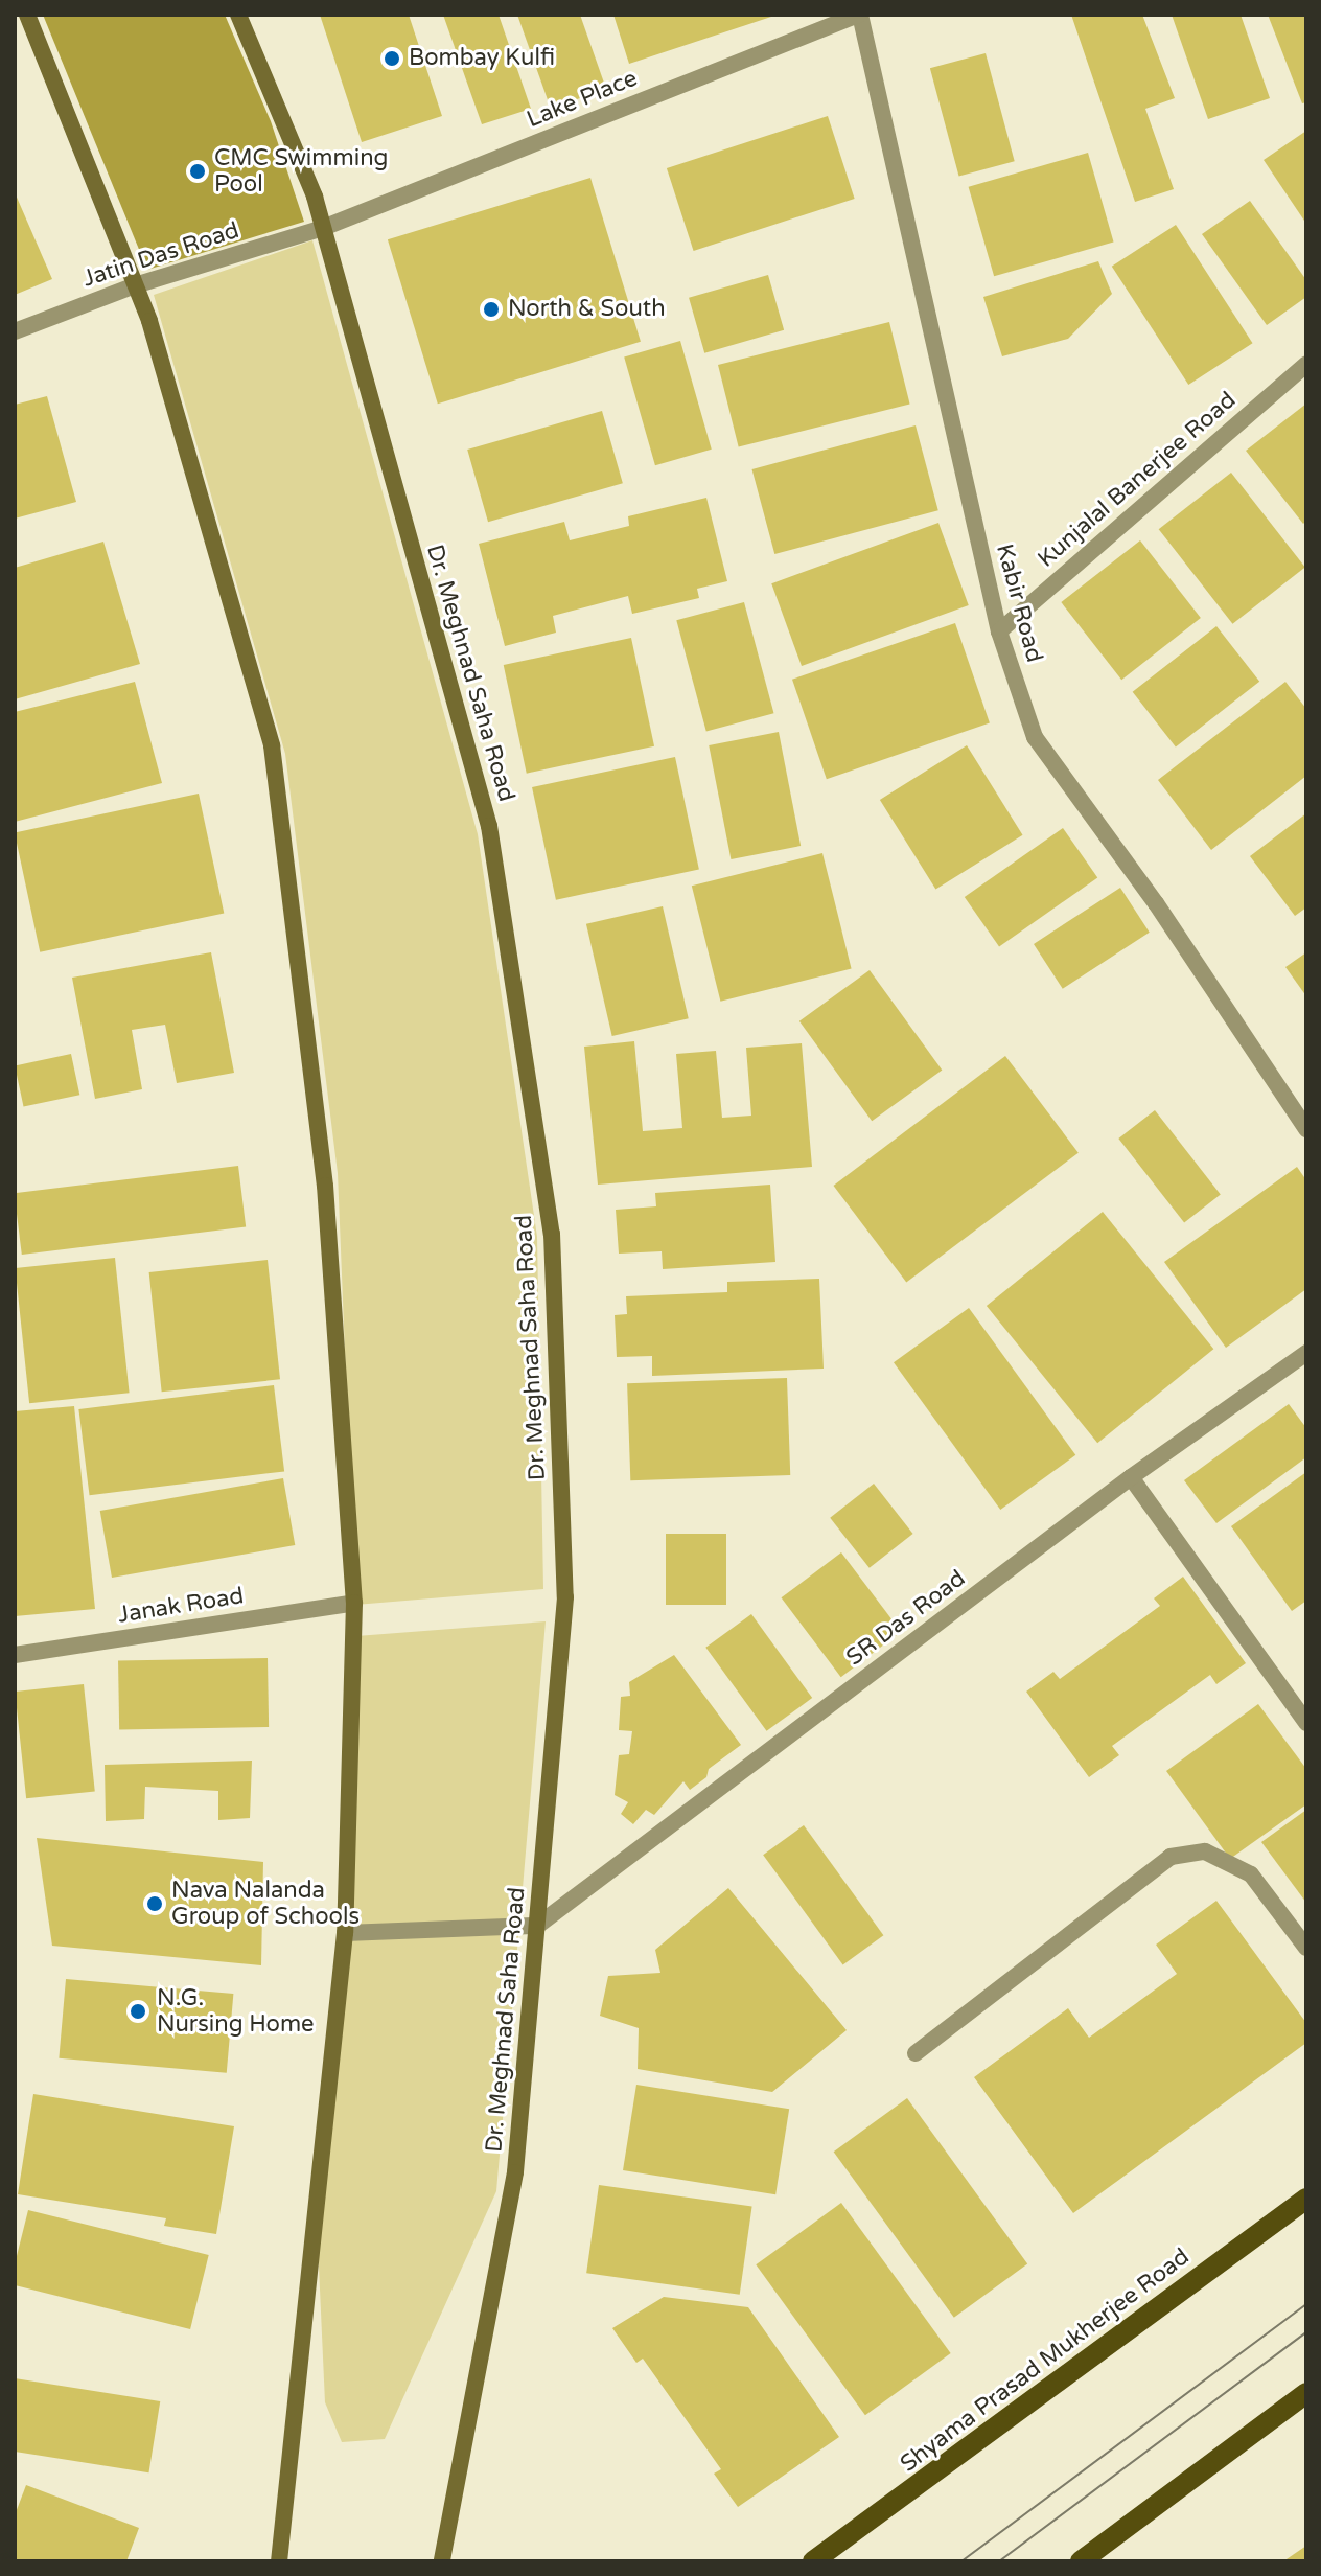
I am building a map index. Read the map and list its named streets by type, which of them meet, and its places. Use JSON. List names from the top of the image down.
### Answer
{
  "streets": {
    "main road": ["Shyama Prasad Mukherjee Road"],
    "street": [
      "Lake Place",
      "Jatin Das Road",
      "Kunjalal Banerjee Road",
      "Kabir Road",
      "Dr. Meghnad Saha Road",
      "Janak Road",
      "SR Das Road"
    ]
  },
  "crossings": [
    ["Lake Place", "Jatin Das Road"],
    ["Lake Place", "Kabir Road"],
    ["Lake Place", "Dr. Meghnad Saha Road"],
    ["Jatin Das Road", "Dr. Meghnad Saha Road"],
    ["Kunjalal Banerjee Road", "Kabir Road"],
    ["Dr. Meghnad Saha Road", "SR Das Road"]
  ],
  "places": [
    "Bombay Kulfi",
    "CMC Swimming Pool",
    "North & South",
    "Nava Nalanda Group of Schools",
    "N.G. Nursing Home"
  ]
}
